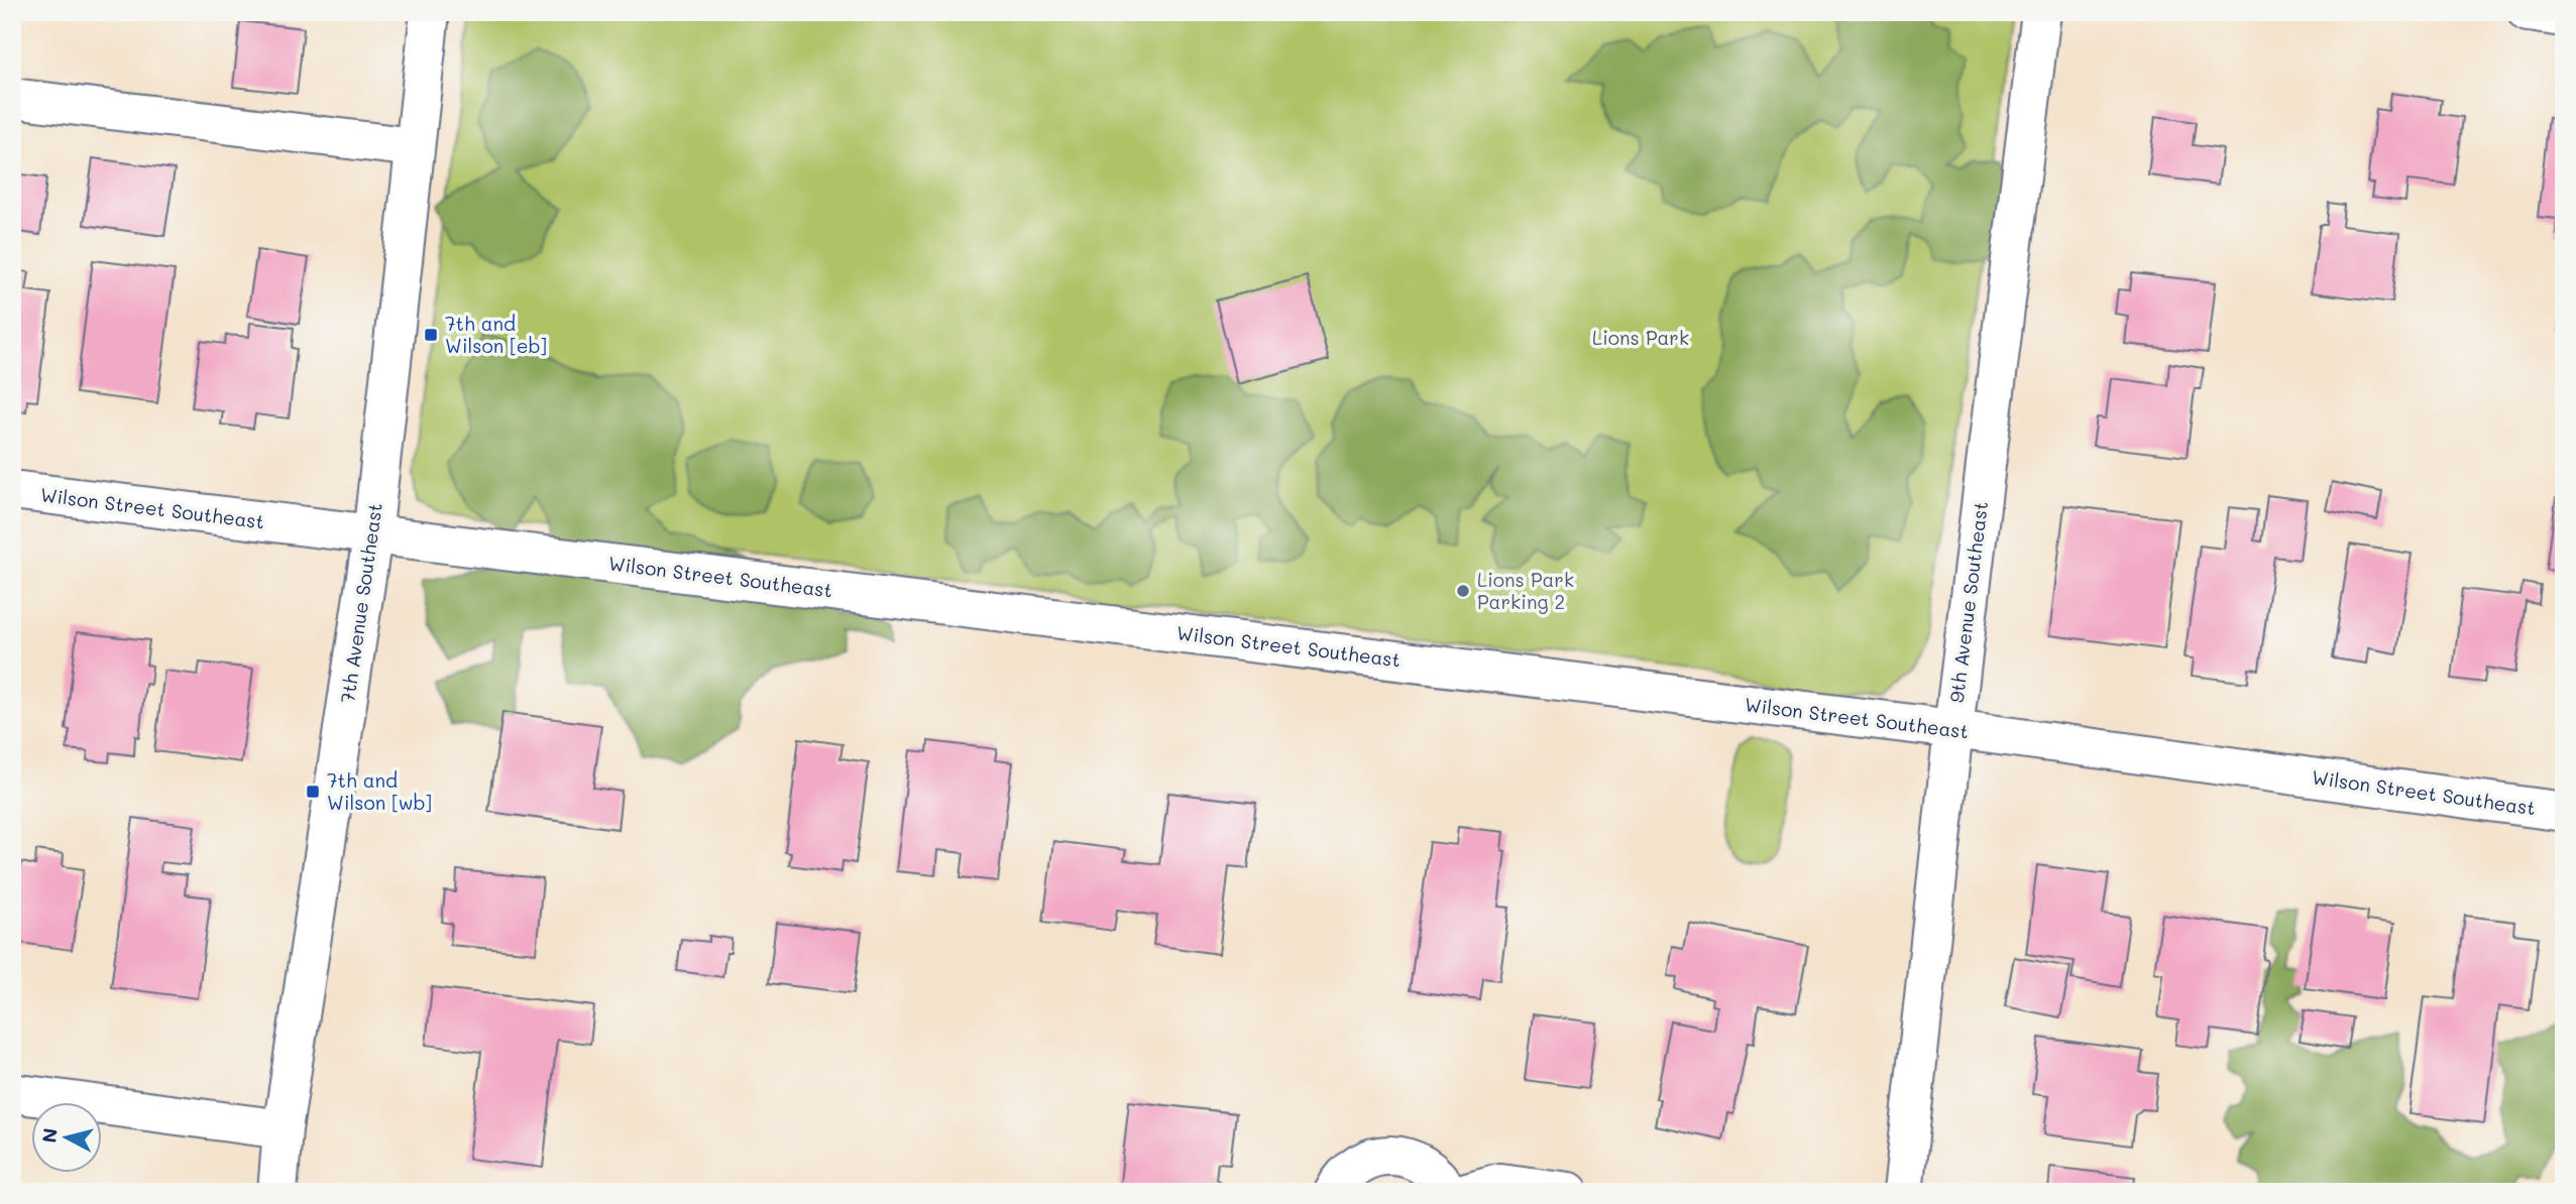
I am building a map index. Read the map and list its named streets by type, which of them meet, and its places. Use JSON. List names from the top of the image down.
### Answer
{
  "streets": {
    "street": ["Wilson Street Southeast", "9th Avenue Southeast", "7th Avenue Southeast"]
  },
  "crossings": [
    ["Wilson Street Southeast", "9th Avenue Southeast"],
    ["Wilson Street Southeast", "7th Avenue Southeast"]
  ],
  "parks": ["Lions Park"],
  "places": {
    "transit": ["7th and Wilson [eb]", "7th and Wilson [wb]"],
    "other": ["Lions Park Parking 2"]
  },
  "north": "left"
}
